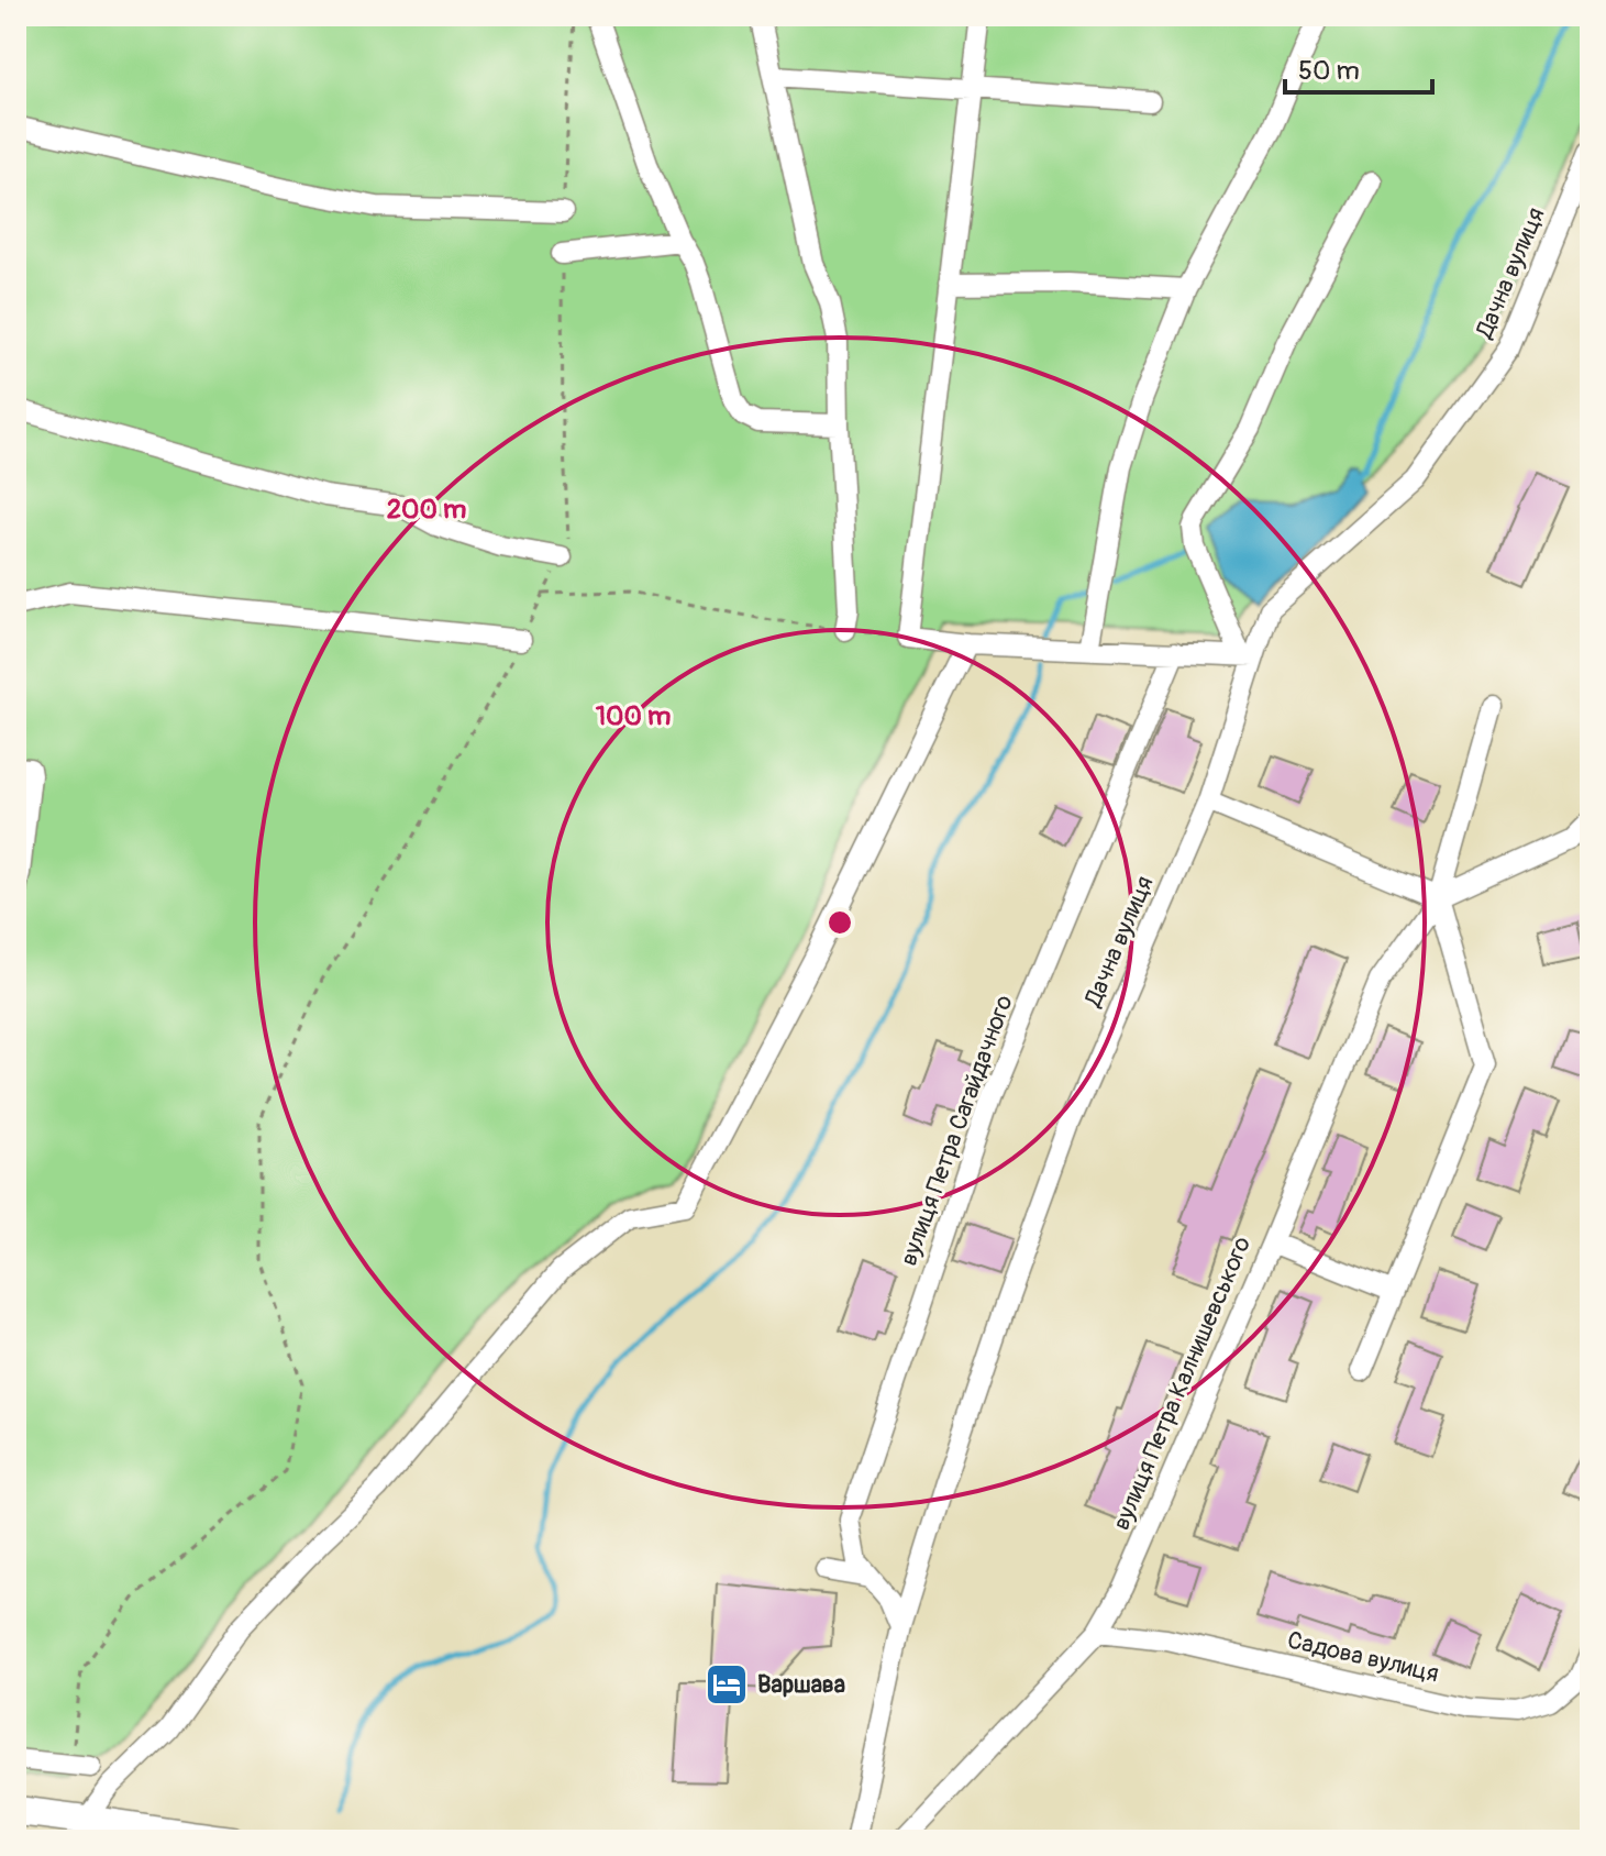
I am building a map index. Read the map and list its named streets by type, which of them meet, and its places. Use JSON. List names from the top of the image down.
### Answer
{
  "streets": {
    "street": [
      "Дачна вулиця",
      "вулиця Петра Сагайдачного",
      "вулиця Петра Калнишевського",
      "Садова вулиця"
    ]
  },
  "crossings": [
    ["Дачна вулиця", "вулиця Петра Сагайдачного"],
    ["вулиця Петра Калнишевського", "Садова вулиця"]
  ],
  "places": {
    "hotel": ["Варшава"]
  },
  "scale_bar": "50 m",
  "rings": ["200 m", "100 m"]
}
